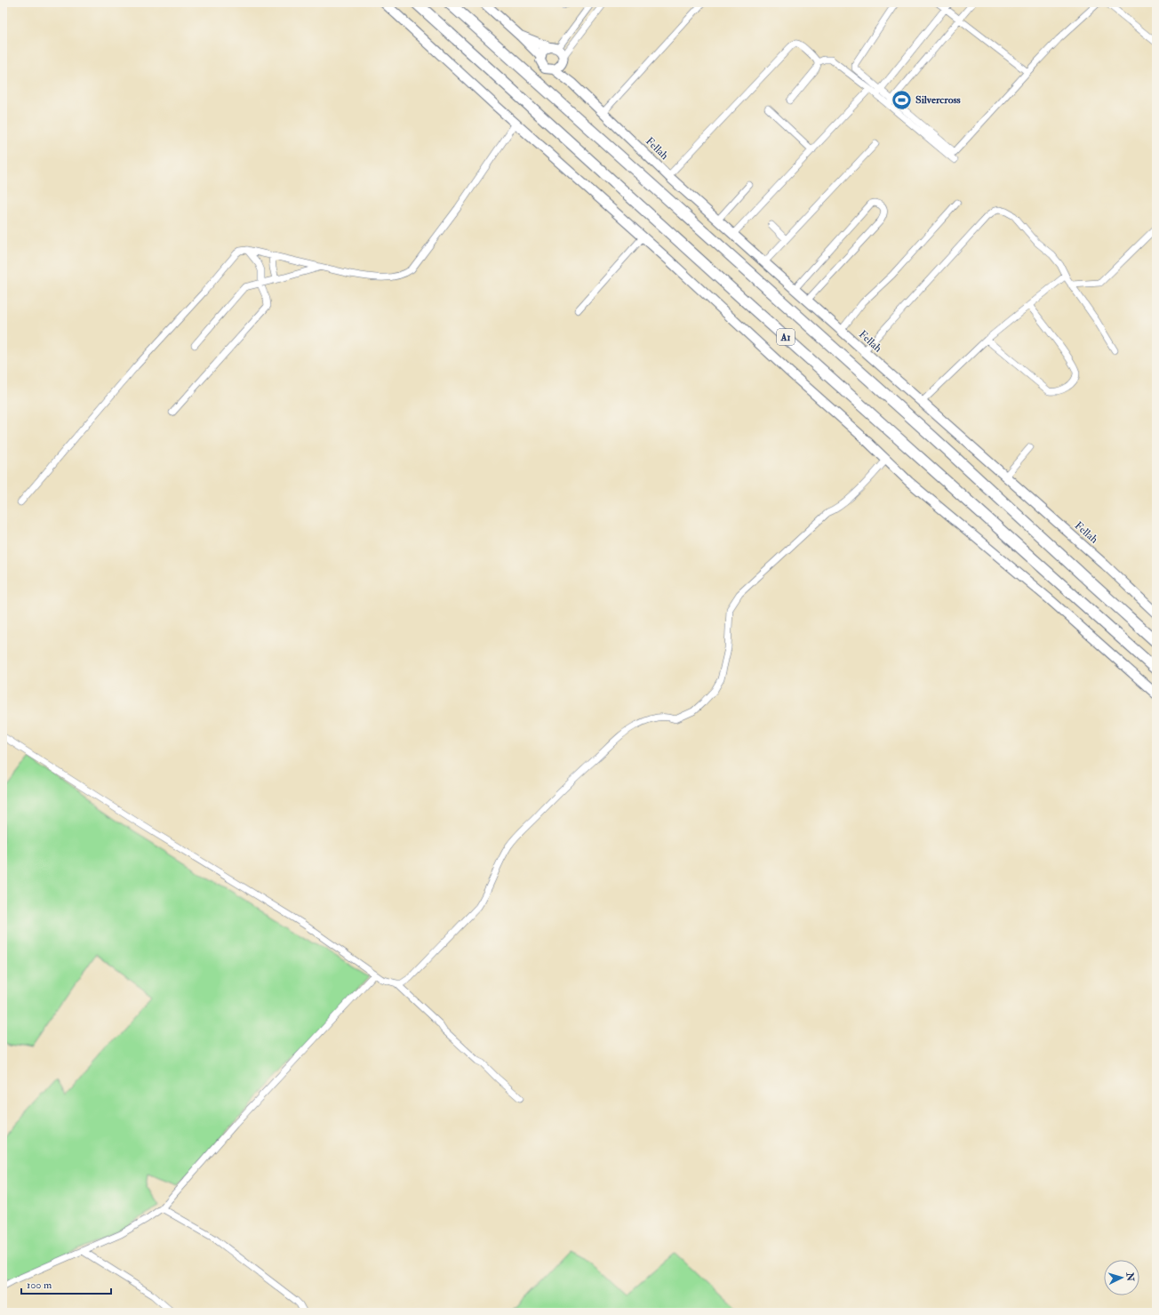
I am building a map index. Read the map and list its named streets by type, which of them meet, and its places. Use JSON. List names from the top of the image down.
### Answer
{
  "streets": {
    "highway": ["A1"],
    "street": ["Fellah"]
  },
  "places": {
    "sports": ["Silvercross"]
  },
  "scale_bar": "100 m",
  "north": "right"
}
